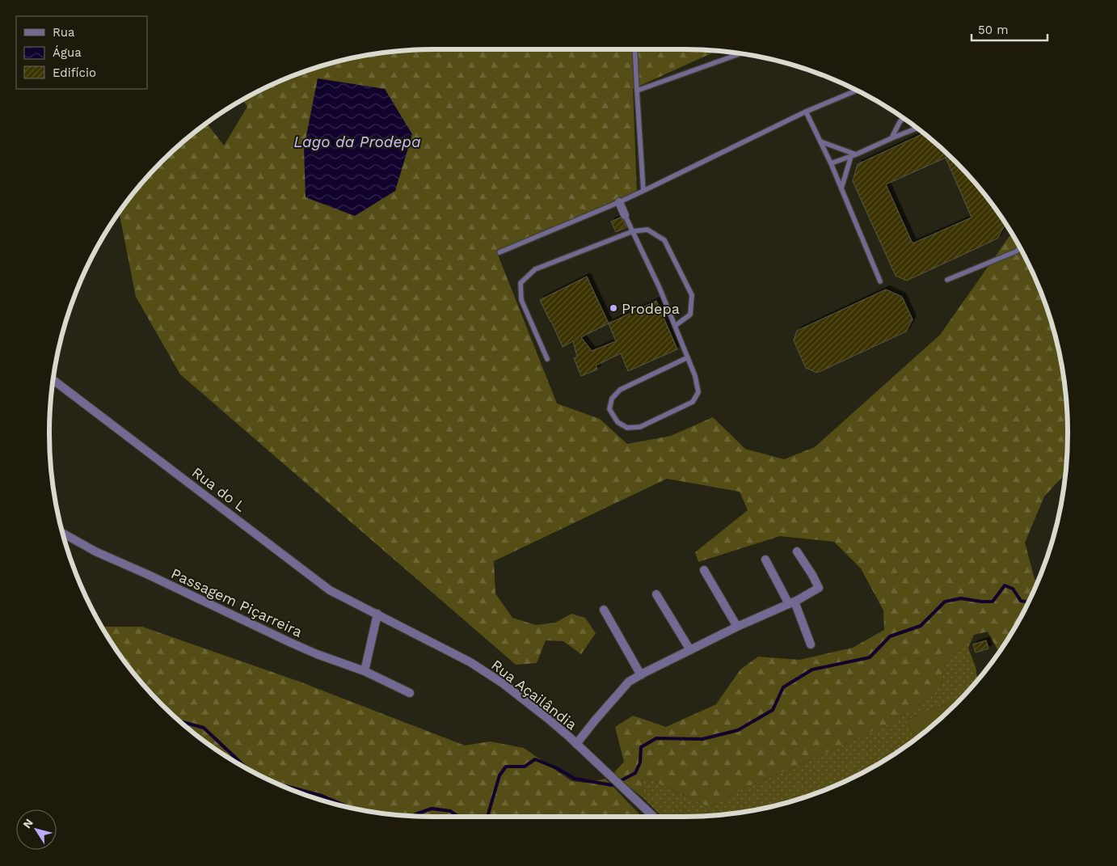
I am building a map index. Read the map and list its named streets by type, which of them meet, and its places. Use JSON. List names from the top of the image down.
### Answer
{
  "streets": {
    "street": ["Rua do L", "Passagem Piçarreira", "Rua Açailândia"]
  },
  "crossings": [
    ["Rua do L", "Rua Açailândia"]
  ],
  "water": ["Lago da Prodepa"],
  "places": ["Prodepa"],
  "legend": ["Rua", "Água", "Edifício"],
  "scale_bar": "50 m",
  "north": "top left"
}
